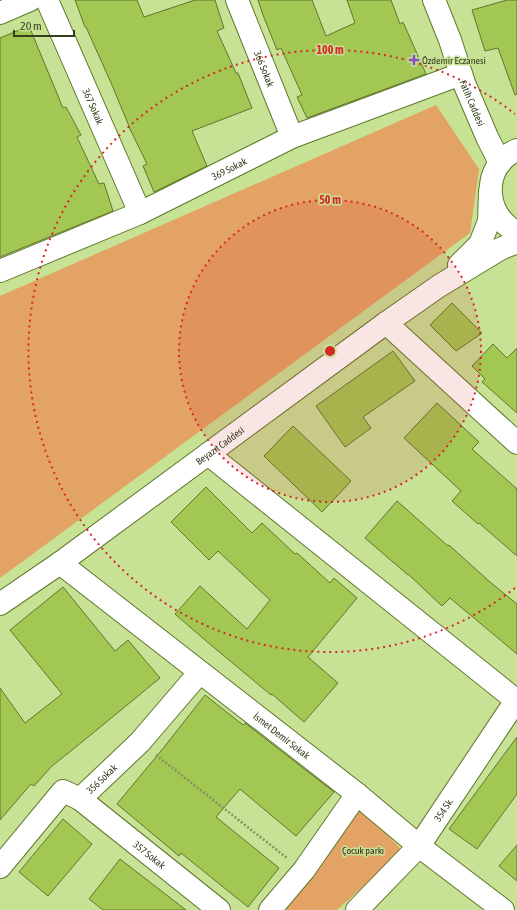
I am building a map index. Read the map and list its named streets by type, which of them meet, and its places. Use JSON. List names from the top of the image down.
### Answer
{
  "streets": {
    "street": [
      "366 Sokak",
      "Fatih Caddesi",
      "367 Sokak",
      "369 Sokak",
      "Beyazıt Caddesi",
      "İsmet Demir Sokak",
      "356 Sokak",
      "354 Sk.",
      "357 Sokak"
    ]
  },
  "crossings": [
    ["366 Sokak", "369 Sokak"],
    ["Fatih Caddesi", "369 Sokak"],
    ["367 Sokak", "369 Sokak"],
    ["Beyazıt Caddesi", "İsmet Demir Sokak"],
    ["İsmet Demir Sokak", "356 Sokak"],
    ["İsmet Demir Sokak", "354 Sk."],
    ["356 Sokak", "357 Sokak"]
  ],
  "parks": ["Çocuk parkı"],
  "places": {
    "health": ["Özdemir Eczanesi"]
  },
  "scale_bar": "20 m",
  "rings": ["100 m", "50 m"]
}
